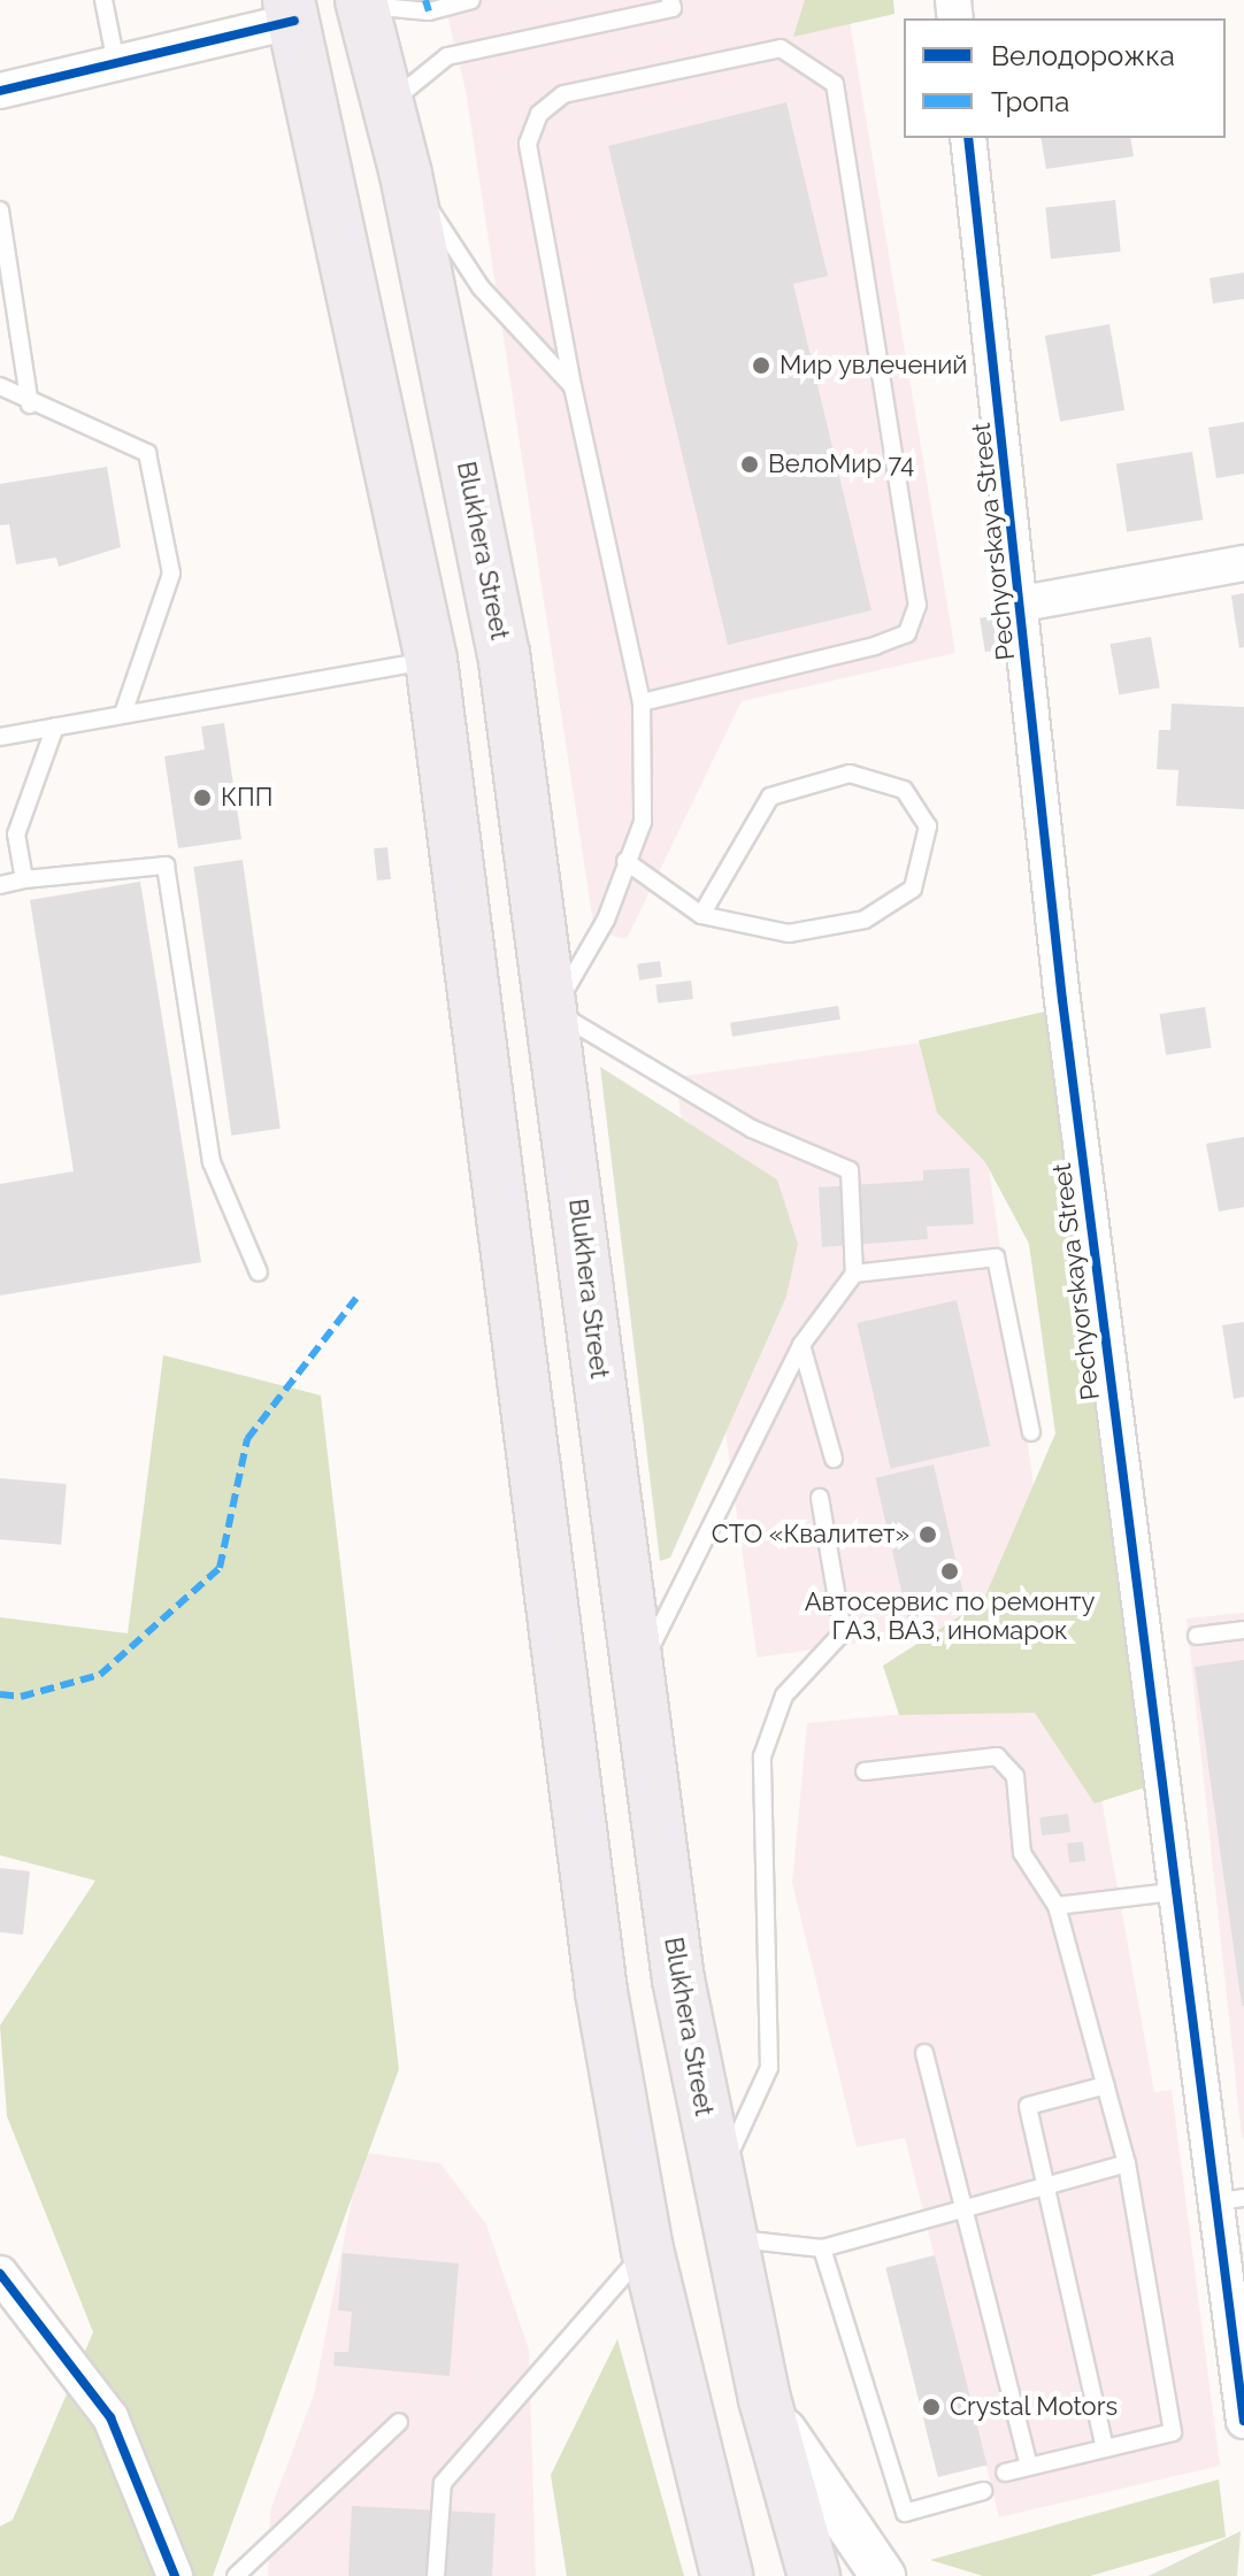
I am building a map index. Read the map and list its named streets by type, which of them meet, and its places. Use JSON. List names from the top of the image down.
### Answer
{
  "streets": {
    "main road": ["Blukhera Street"],
    "street": ["Pechyorskaya Street"]
  },
  "places": [
    "Мир увлечений",
    "ВелоМир 74",
    "КПП",
    "СТО «Квалитет»",
    "Автосервис по ремонту ГАЗ, ВАЗ, иномарок",
    "Crystal Motors"
  ],
  "legend": ["Велодорожка", "Тропа"]
}
